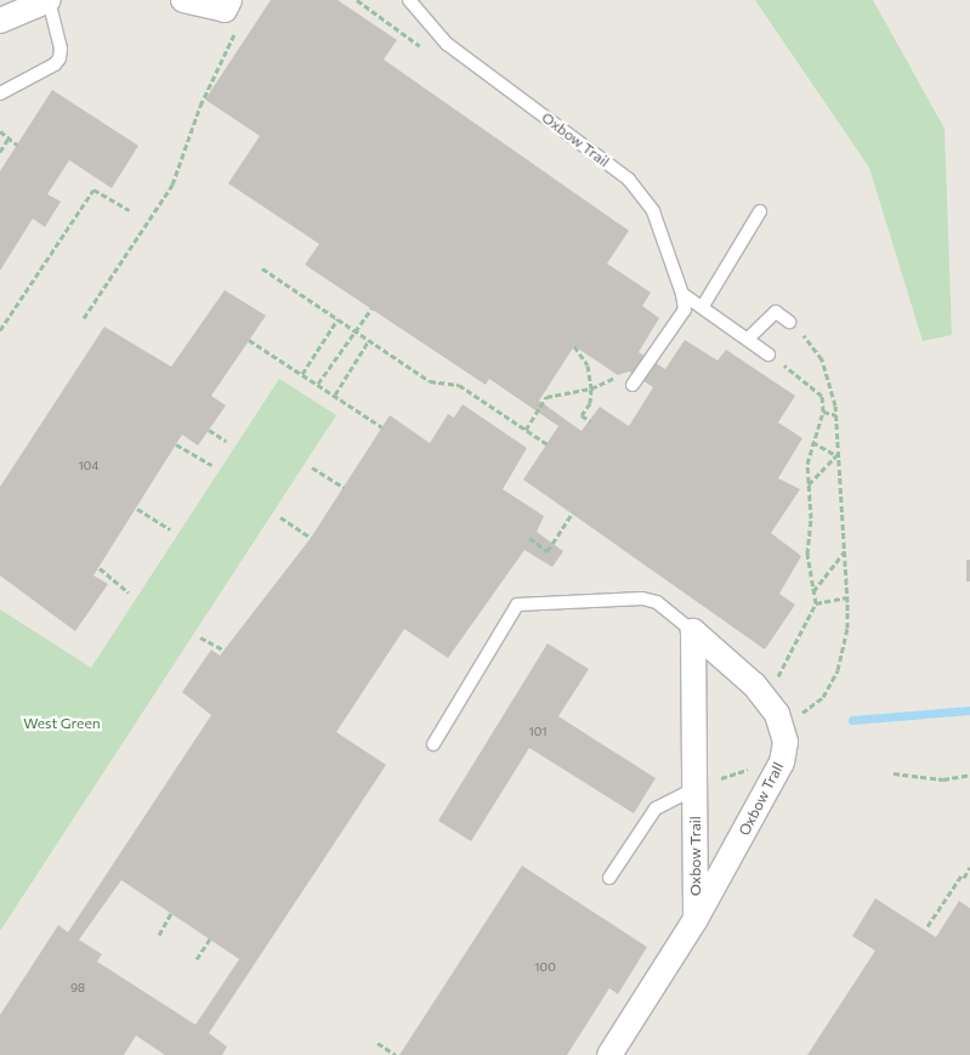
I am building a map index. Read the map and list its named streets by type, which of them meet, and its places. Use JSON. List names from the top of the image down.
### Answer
{
  "streets": {
    "street": ["Oxbow Trail", "Oxbow TraIl"]
  },
  "crossings": [
    ["Oxbow Trail", "Oxbow TraIl"]
  ],
  "parks": ["West Green"],
  "house_numbers": [
    "104",
    "101",
    "100",
    "98"
  ]
}
